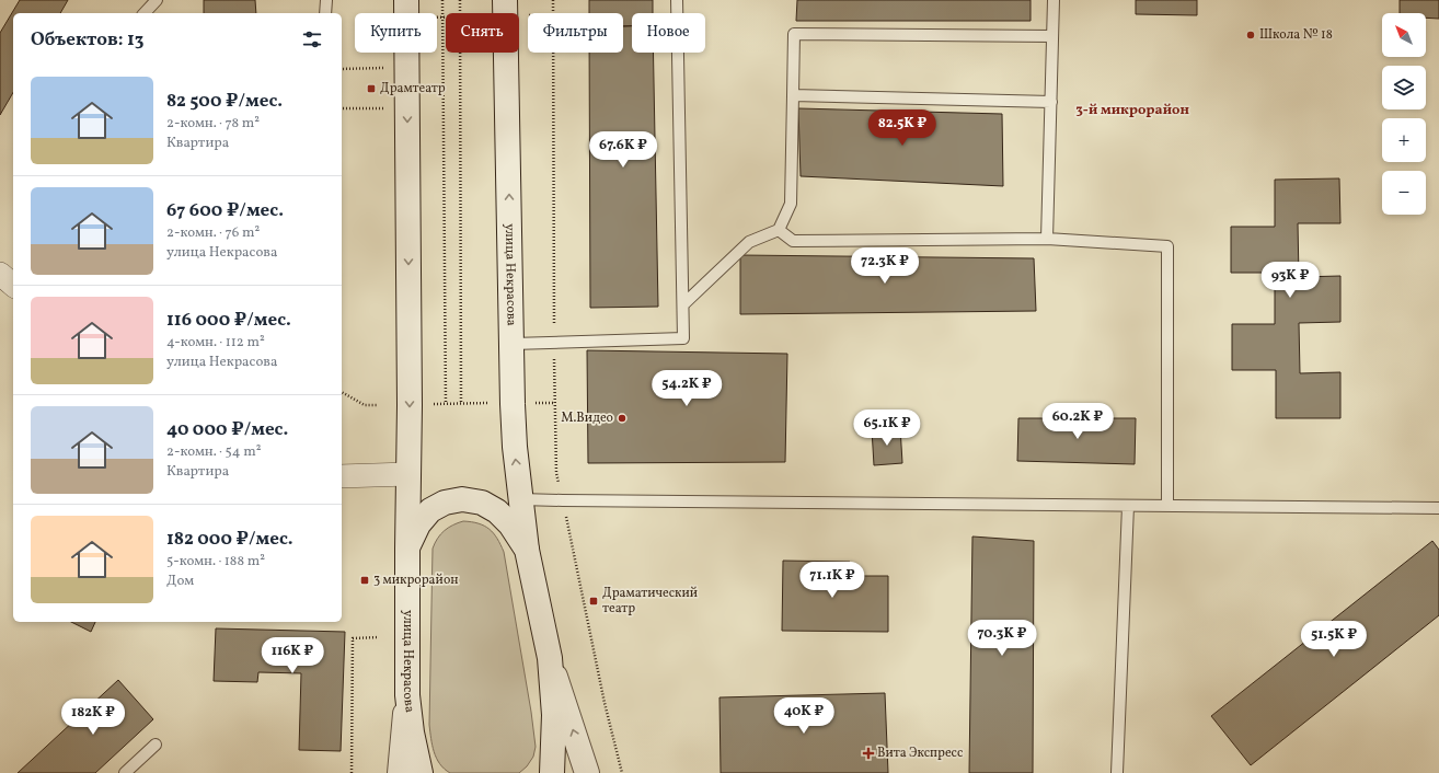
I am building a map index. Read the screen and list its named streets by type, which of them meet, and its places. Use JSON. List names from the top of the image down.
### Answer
{
  "streets": {
    "main road": ["улица Некрасова"]
  },
  "districts": ["3-й микрорайон"],
  "places": {
    "other": ["Школа № 18", "М.Видео"],
    "transit": ["Драмтеатр", "3 микрорайон", "Драматический театр"],
    "health": ["Вита Экспресс"]
  },
  "north": "top left",
  "page": {
    "map_buttons": ["+", "−"],
    "chip": [
      "Купить",
      "Снять",
      "Фильтры",
      "Новое"
    ],
    "heading": "Объектов: 13",
    "list": [
      {
        "name": "82 500 ₽/мес.",
        "note": "2-комн. · 78 m² · Квартира"
      },
      {
        "name": "67 600 ₽/мес.",
        "note": "2-комн. · 76 m² · улица Некрасова"
      },
      {
        "name": "116 000 ₽/мес.",
        "note": "4-комн. · 112 m² · улица Некрасова"
      },
      {
        "name": "40 000 ₽/мес.",
        "note": "2-комн. · 54 m² · Квартира"
      },
      {
        "name": "182 000 ₽/мес.",
        "note": "5-комн. · 188 m² · Дом"
      }
    ],
    "price": [
      "82.5K ₽",
      "67.6K ₽",
      "72.3K ₽",
      "93K ₽",
      "54.2K ₽",
      "60.2K ₽",
      "65.1K ₽",
      "71.1K ₽",
      "70.3K ₽",
      "51.5K ₽",
      "116K ₽",
      "40K ₽",
      "182K ₽"
    ]
  }
}
